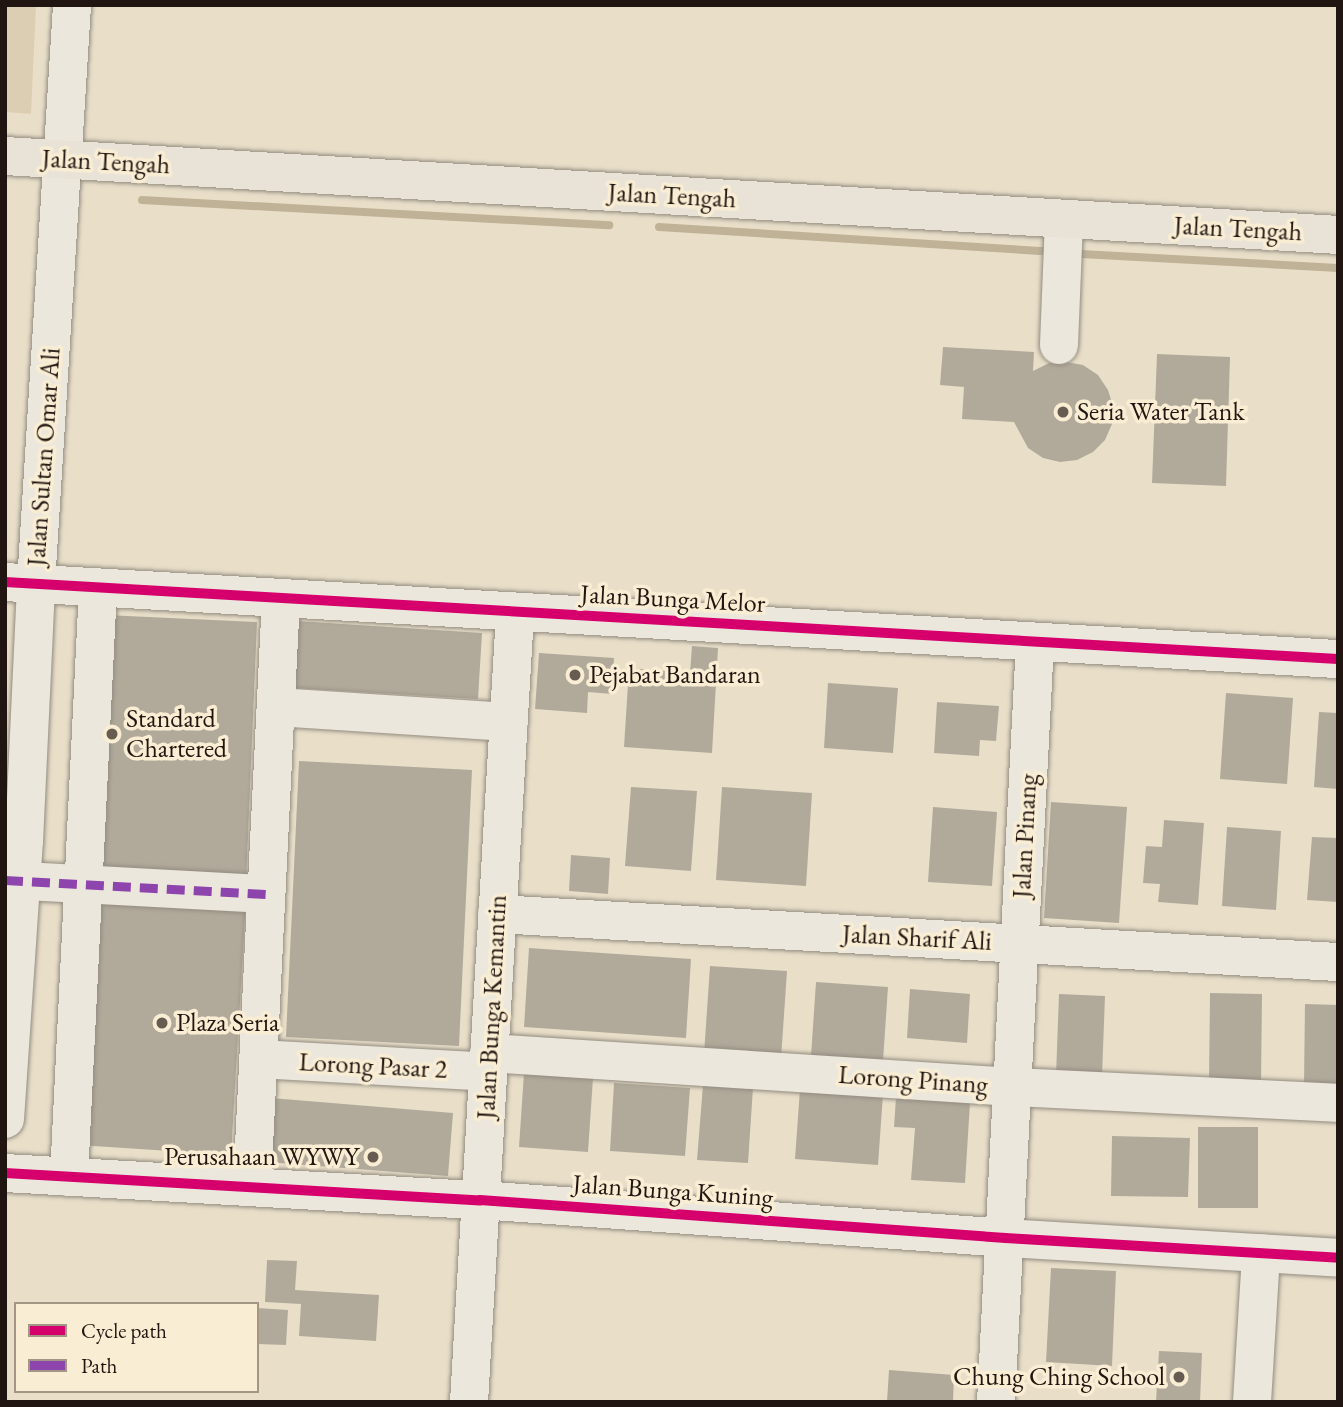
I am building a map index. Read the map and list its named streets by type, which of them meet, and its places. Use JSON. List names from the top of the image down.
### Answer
{
  "streets": {
    "main road": ["Jalan Tengah"],
    "street": [
      "Jalan Sultan Omar Ali",
      "Jalan Bunga Melor",
      "Jalan Pinang",
      "Jalan Sharif Ali",
      "Jalan Bunga Kemantin",
      "Lorong Pasar 2",
      "Lorong Pinang",
      "Jalan Bunga Kuning"
    ]
  },
  "crossings": [
    ["Jalan Tengah", "Jalan Sultan Omar Ali"],
    ["Jalan Sultan Omar Ali", "Jalan Bunga Melor"],
    ["Jalan Bunga Melor", "Jalan Pinang"],
    ["Jalan Bunga Melor", "Jalan Bunga Kemantin"],
    ["Jalan Pinang", "Jalan Sharif Ali"],
    ["Jalan Pinang", "Lorong Pinang"],
    ["Jalan Pinang", "Jalan Bunga Kuning"],
    ["Jalan Sharif Ali", "Jalan Bunga Kemantin"],
    ["Jalan Bunga Kemantin", "Lorong Pasar 2"],
    ["Jalan Bunga Kemantin", "Lorong Pinang"],
    ["Jalan Bunga Kemantin", "Jalan Bunga Kuning"],
    ["Lorong Pasar 2", "Lorong Pinang"]
  ],
  "places": [
    "Seria Water Tank",
    "Pejabat Bandaran",
    "Standard Chartered",
    "Plaza Seria",
    "Perusahaan WYWY",
    "Chung Ching School"
  ],
  "legend": ["Cycle path", "Path"]
}
